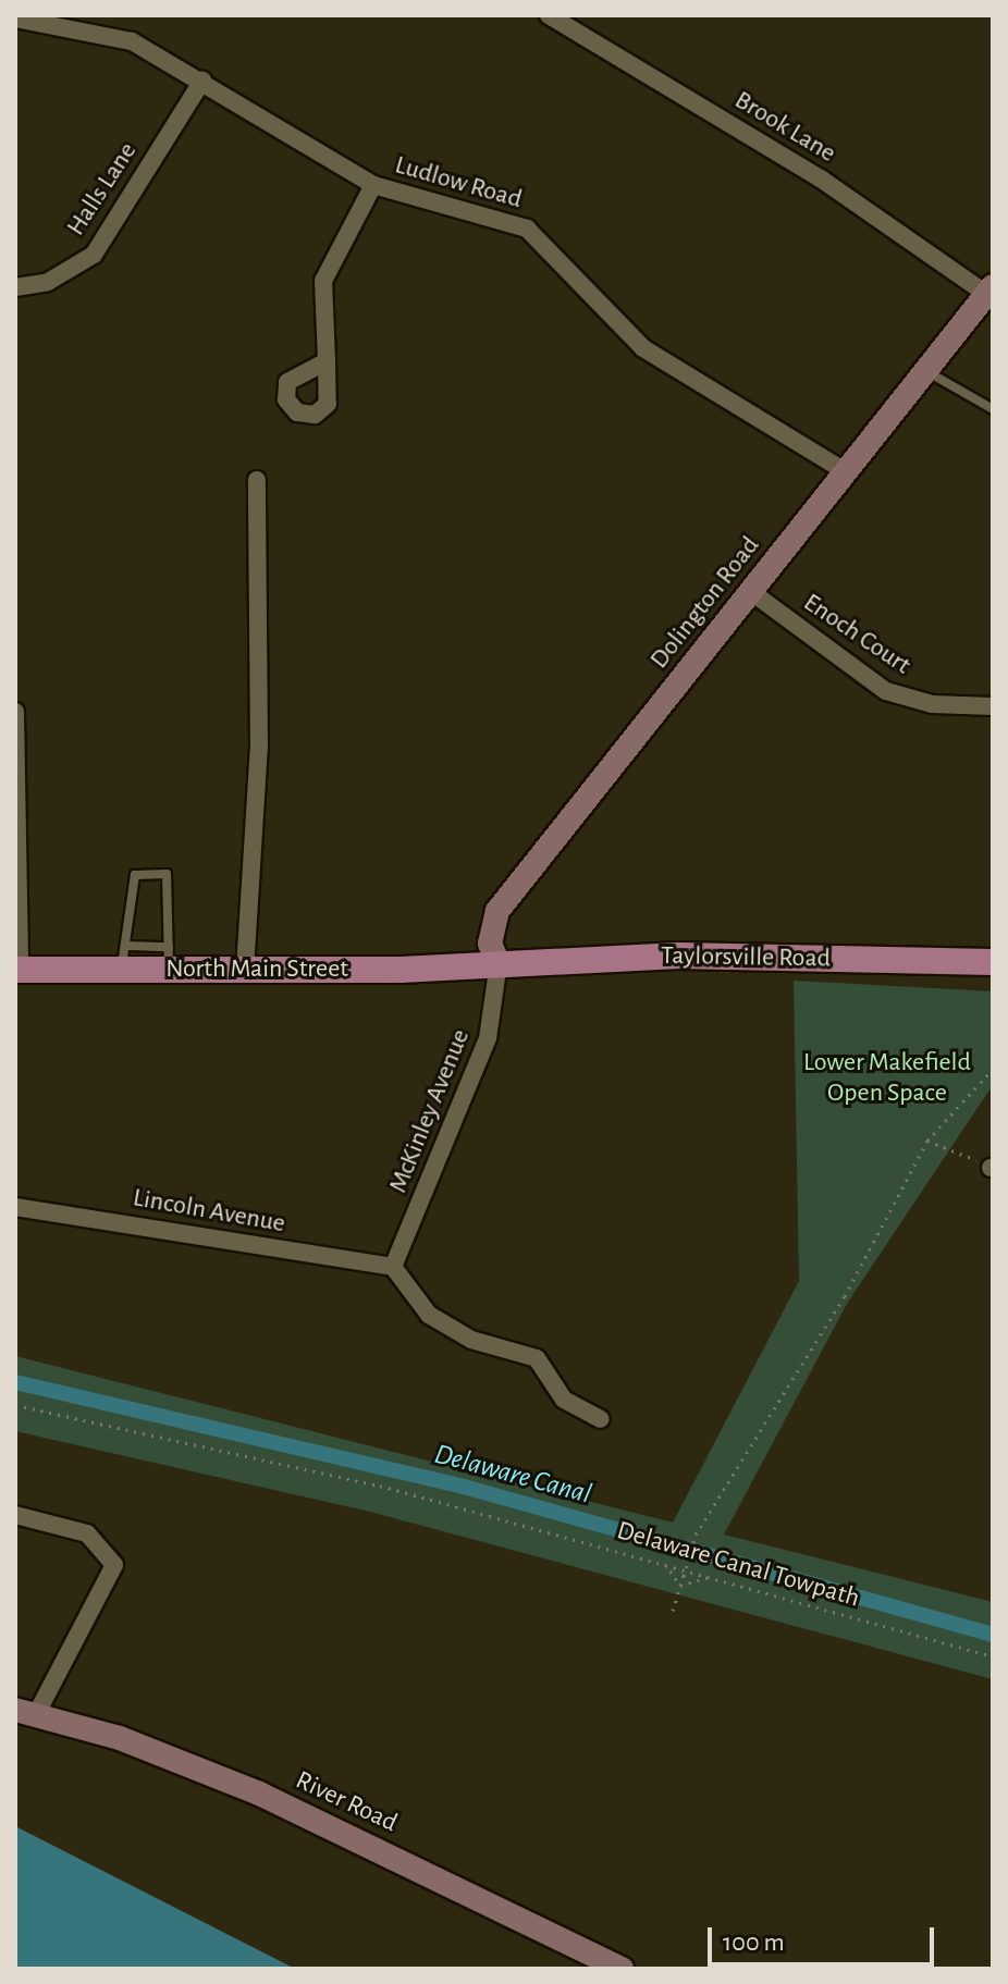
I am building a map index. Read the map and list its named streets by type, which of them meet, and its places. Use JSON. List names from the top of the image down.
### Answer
{
  "streets": {
    "main road": ["Taylorsville Road", "North Main Street"],
    "street": [
      "Brook Lane",
      "Ludlow Road",
      "Halls Lane",
      "Dolington Road",
      "Enoch Court",
      "McKinley Avenue",
      "Lincoln Avenue",
      "River Road"
    ],
    "path": ["Delaware Canal Towpath"]
  },
  "crossings": [
    ["Brook Lane", "Dolington Road"],
    ["Ludlow Road", "Halls Lane"],
    ["Ludlow Road", "Dolington Road"],
    ["Dolington Road", "Enoch Court"],
    ["Dolington Road", "Taylorsville Road"],
    ["Dolington Road", "North Main Street"],
    ["Dolington Road", "McKinley Avenue"],
    ["Taylorsville Road", "North Main Street"],
    ["Taylorsville Road", "McKinley Avenue"],
    ["North Main Street", "McKinley Avenue"],
    ["McKinley Avenue", "Lincoln Avenue"]
  ],
  "water": ["Delaware Canal"],
  "parks": ["Lower Makefield Open Space"],
  "scale_bar": "100 m"
}
